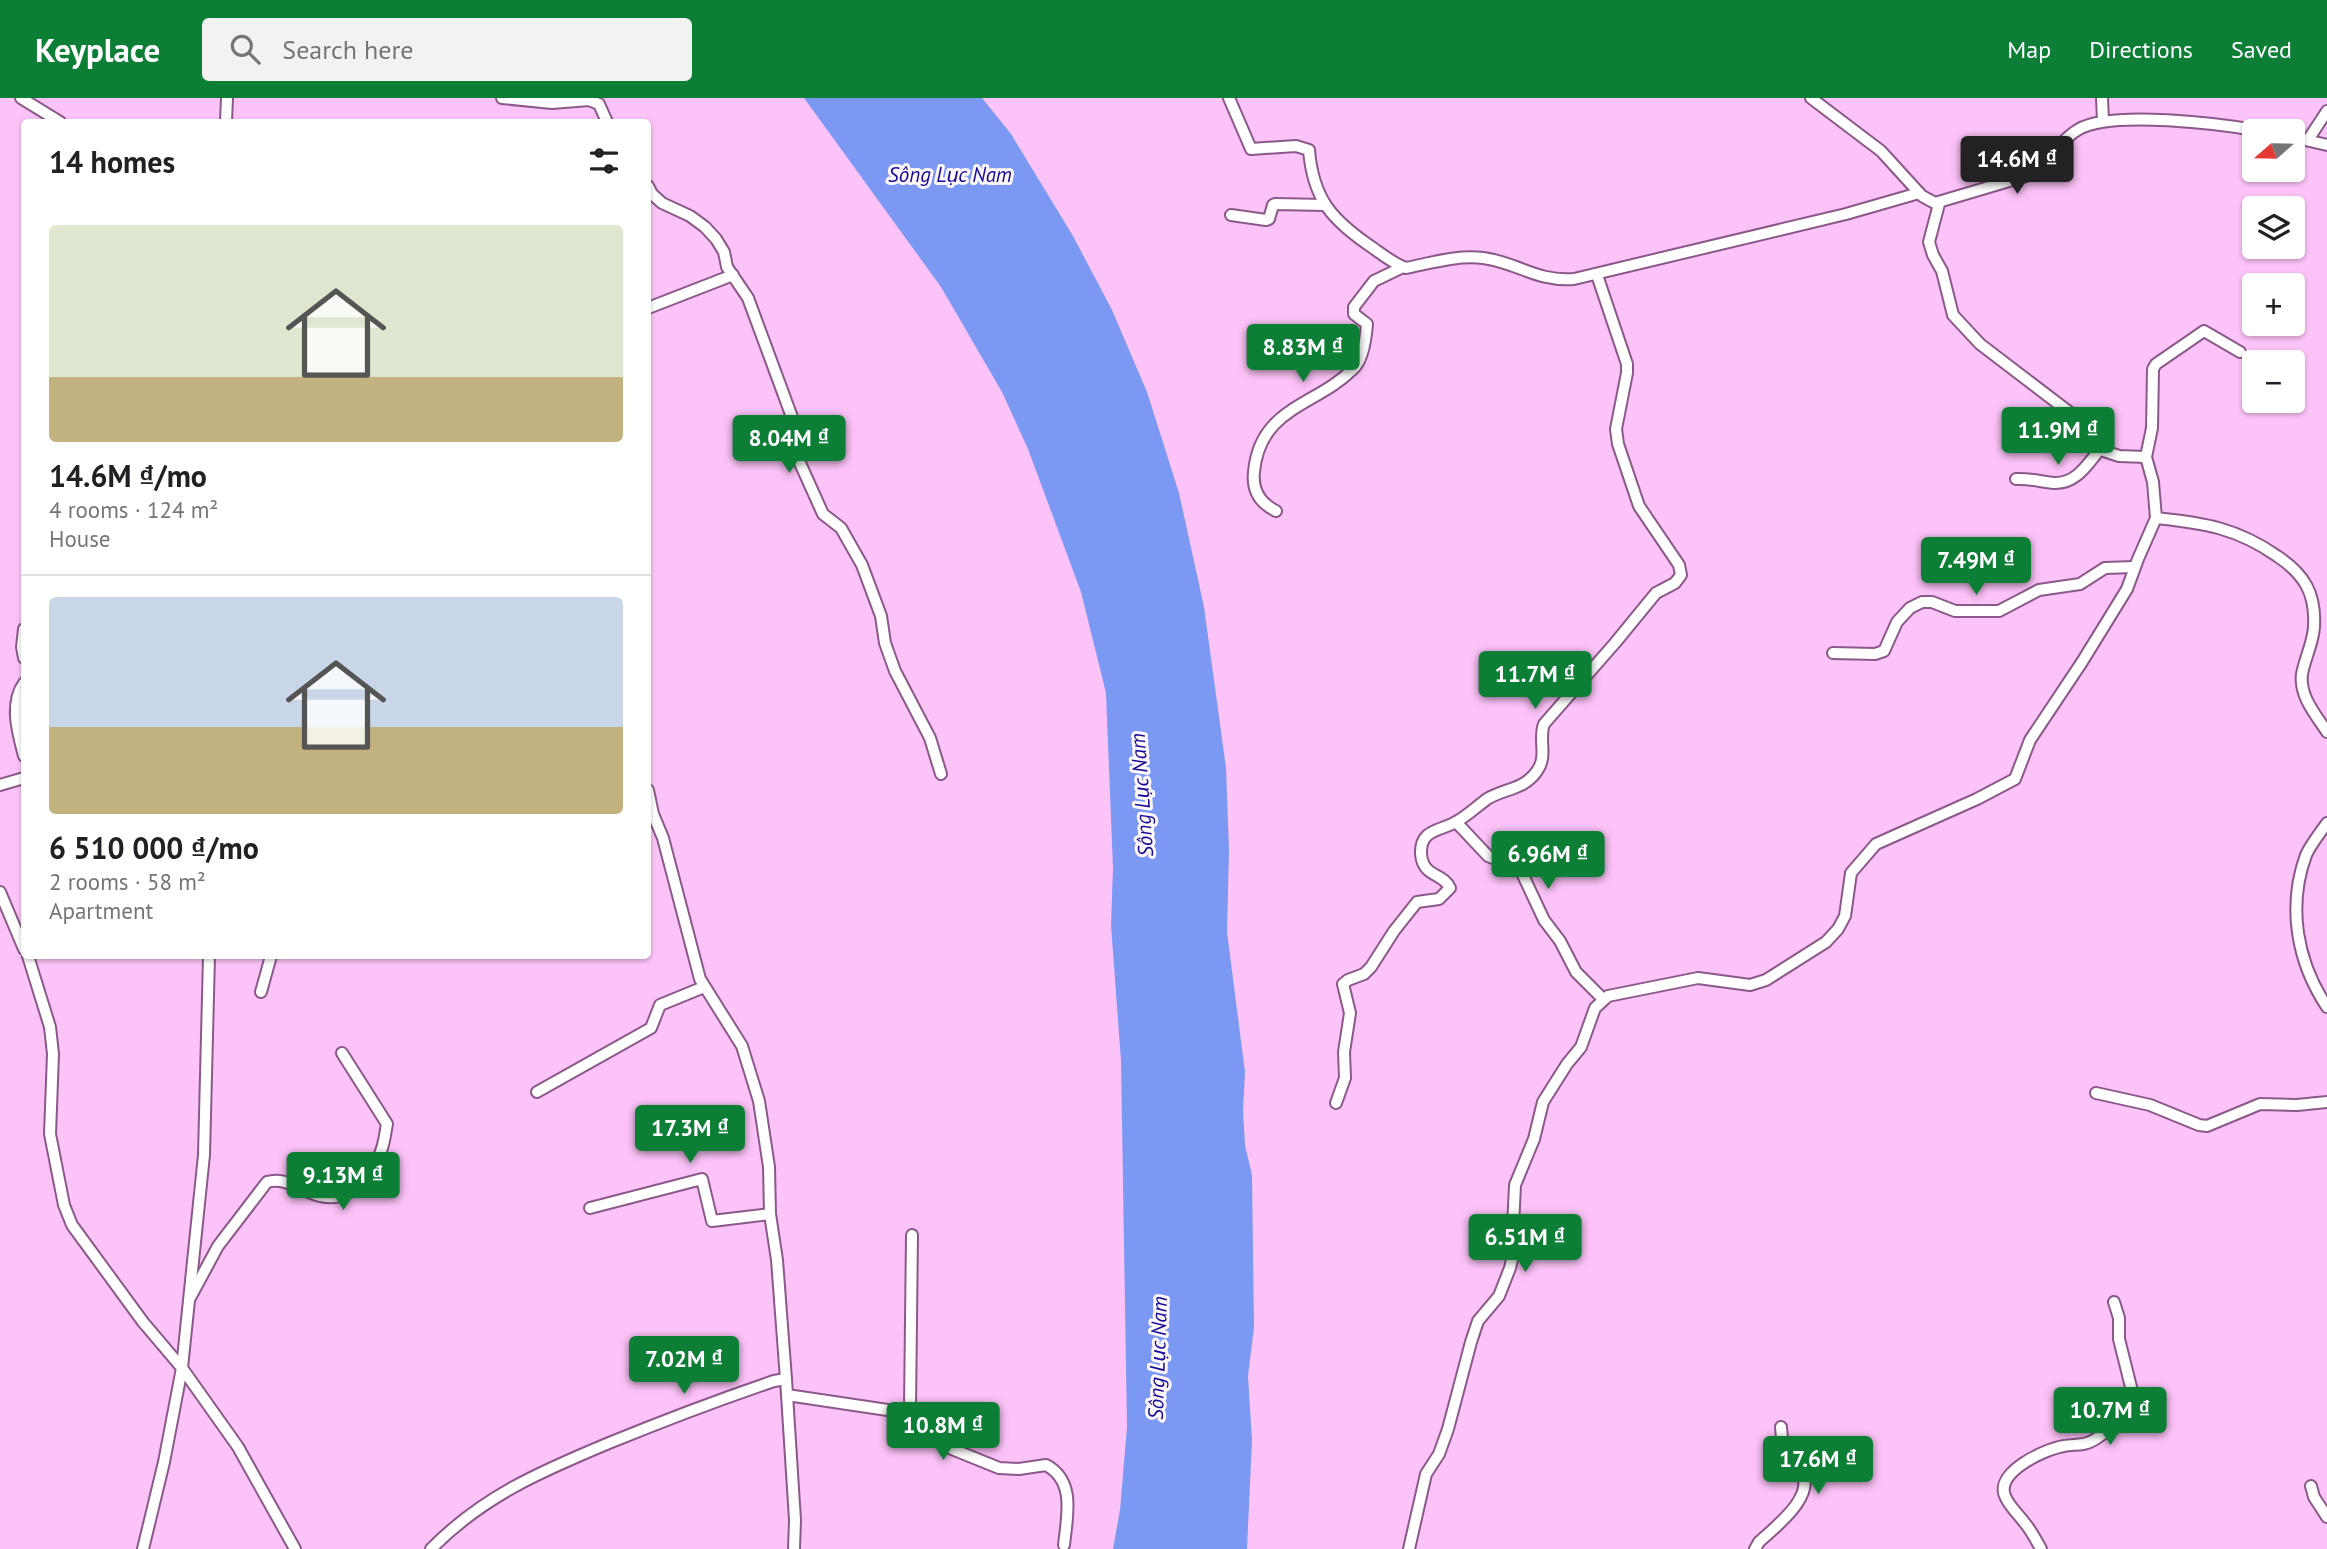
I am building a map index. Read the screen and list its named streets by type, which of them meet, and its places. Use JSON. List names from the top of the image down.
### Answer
{
  "water": ["Sông Lục Nam"],
  "north": "left",
  "page": {
    "header": "Keyplace",
    "search": "Search here",
    "nav": ["Map", "Directions", "Saved"],
    "map_buttons": ["+", "−"],
    "heading": "14 homes",
    "price": [
      "14.6M ₫",
      "8.83M ₫",
      "11.9M ₫",
      "8.04M ₫",
      "7.49M ₫",
      "11.7M ₫",
      "6.96M ₫",
      "17.3M ₫",
      "9.13M ₫",
      "6.51M ₫",
      "7.02M ₫",
      "10.7M ₫",
      "10.8M ₫",
      "17.6M ₫"
    ],
    "list": [
      {
        "name": "14.6M ₫/mo",
        "note": "4 rooms · 124 m² · House"
      },
      {
        "name": "6 510 000 ₫/mo",
        "note": "2 rooms · 58 m² · Apartment"
      }
    ]
  }
}
